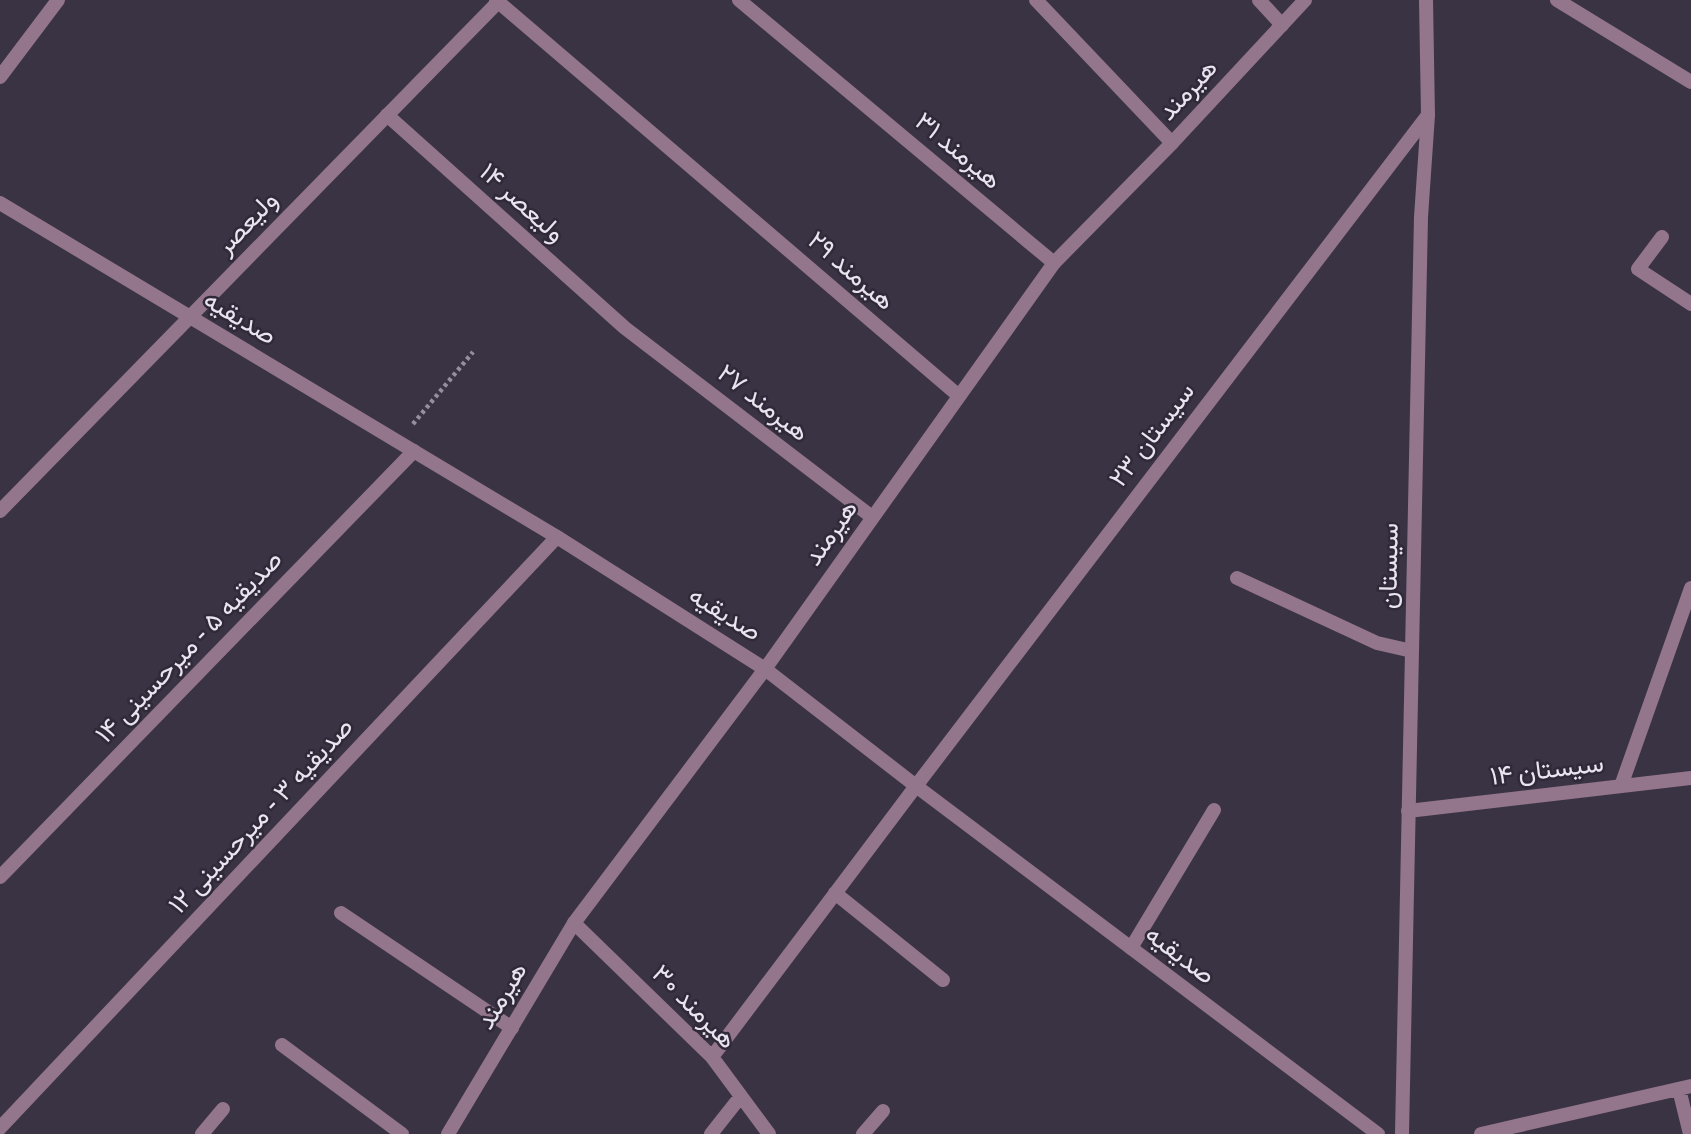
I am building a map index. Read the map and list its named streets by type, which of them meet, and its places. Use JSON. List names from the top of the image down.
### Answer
{
  "streets": {
    "street": [
      "هیرمند",
      "هیرمند ۳۱",
      "ولیعصر ۱۴",
      "ولیعصر",
      "هیرمند ۲۹",
      "صدیقیه",
      "هیرمند ۲۷",
      "سیستان ۲۳",
      "سیستان",
      "صدیقیه ۵ - میرحسینی ۱۴",
      "سیستان ۱۴",
      "صدیقیه ۳ - میرحسینی ۱۲",
      "هیرمند ۳۰"
    ]
  },
  "crossings": [
    ["هیرمند", "هیرمند ۳۱"],
    ["هیرمند", "هیرمند ۲۹"],
    ["هیرمند", "صدیقیه"],
    ["هیرمند", "هیرمند ۲۷"],
    ["هیرمند", "هیرمند ۳۰"],
    ["ولیعصر ۱۴", "ولیعصر"],
    ["ولیعصر ۱۴", "هیرمند ۲۷"],
    ["ولیعصر", "هیرمند ۲۹"],
    ["ولیعصر", "صدیقیه"],
    ["صدیقیه", "سیستان ۲۳"],
    ["صدیقیه", "صدیقیه ۵ - میرحسینی ۱۴"],
    ["صدیقیه", "صدیقیه ۳ - میرحسینی ۱۲"],
    ["سیستان ۲۳", "سیستان"],
    ["سیستان ۲۳", "هیرمند ۳۰"],
    ["سیستان", "سیستان ۱۴"]
  ]
}
